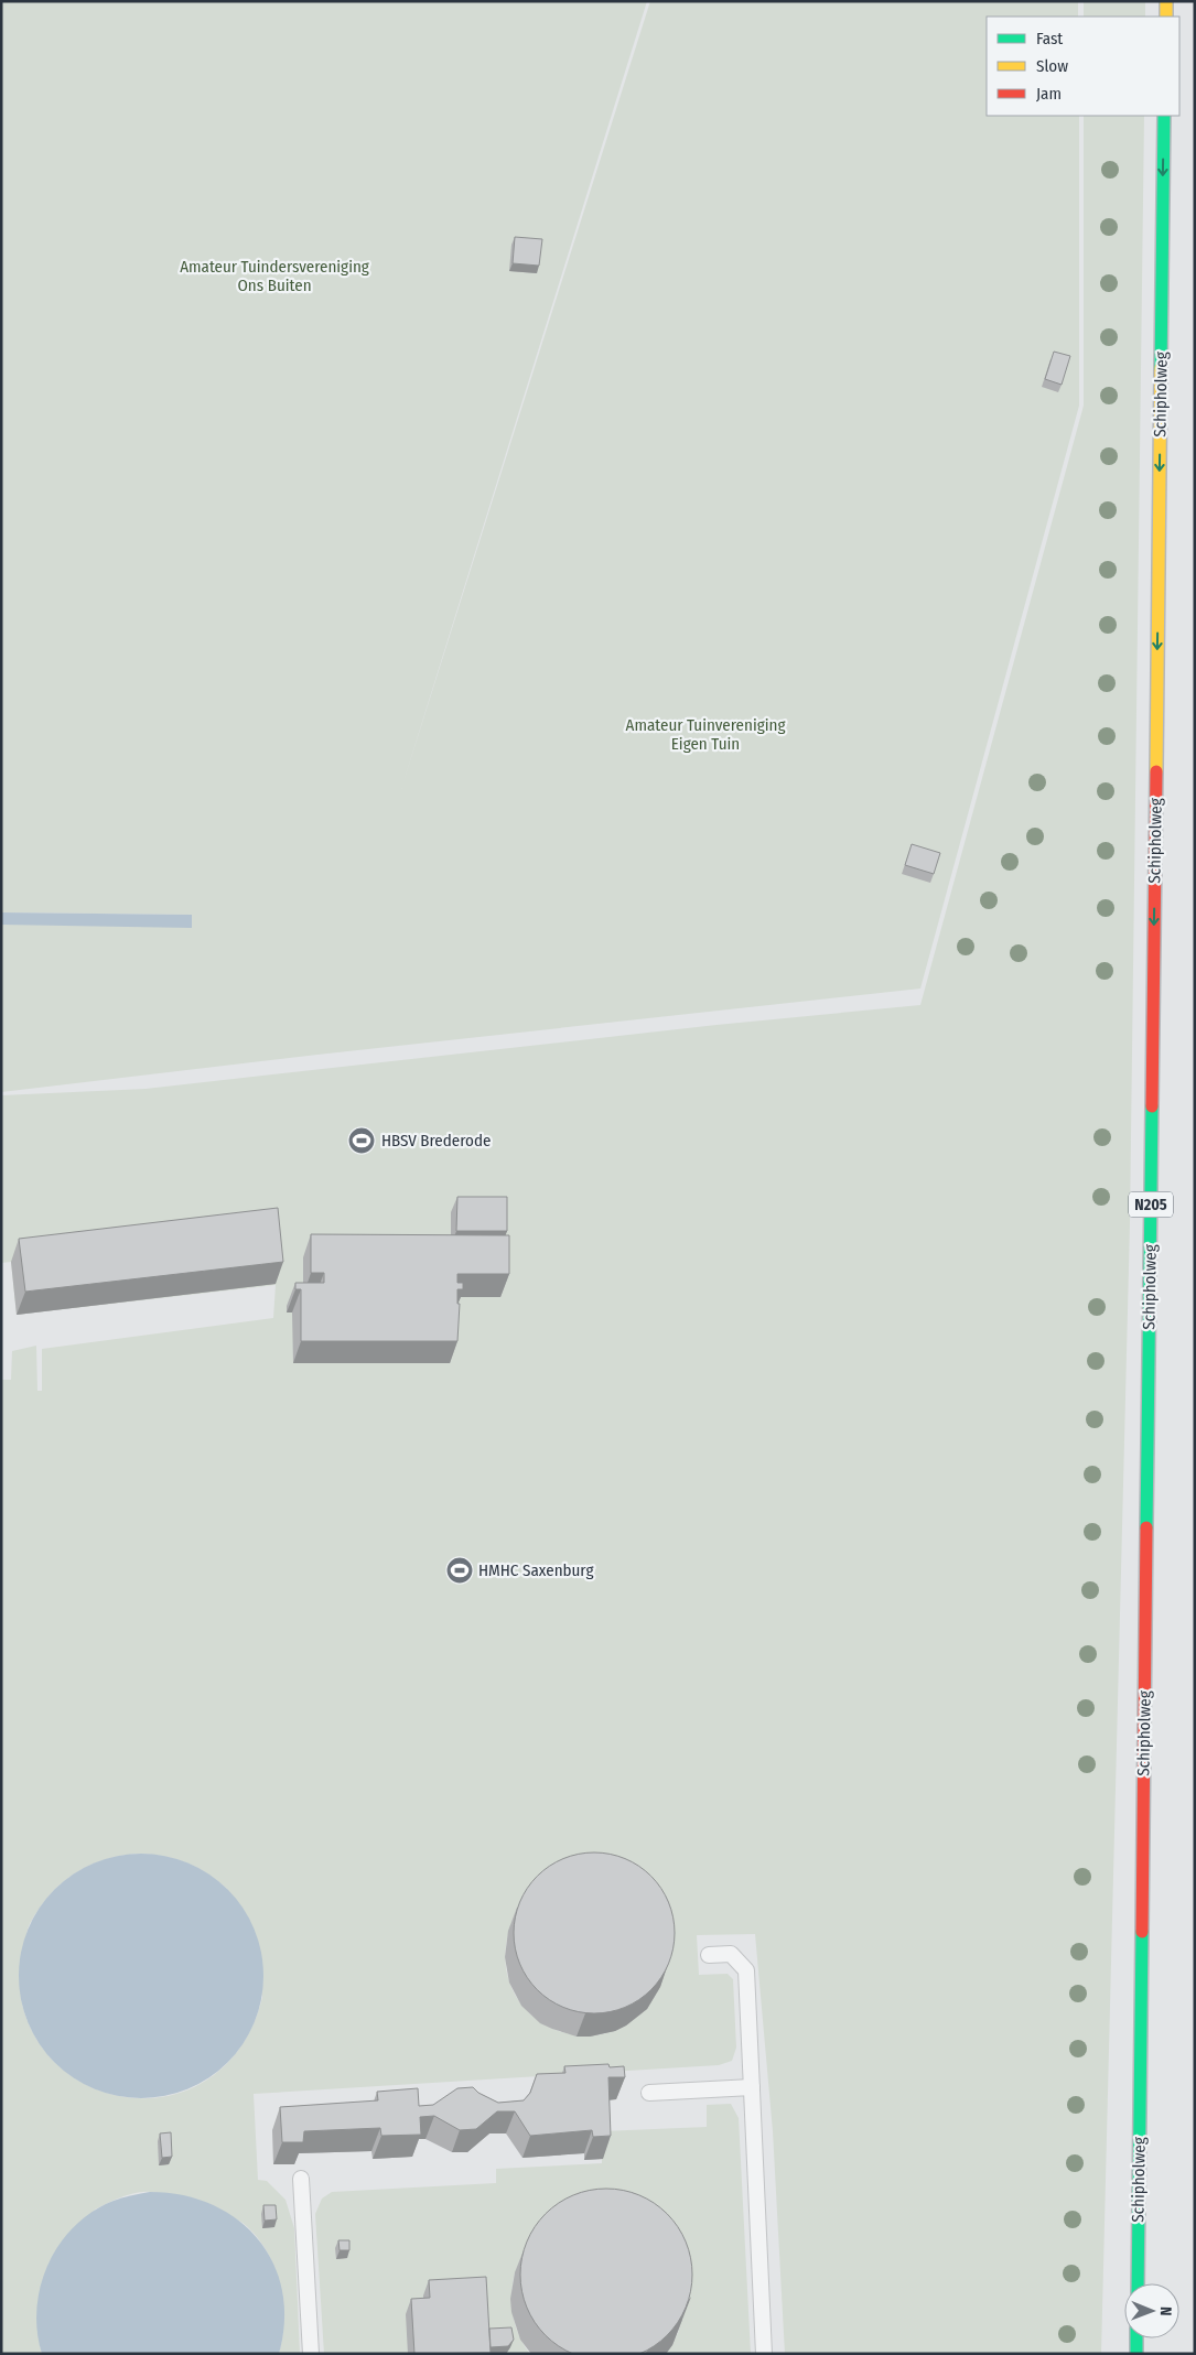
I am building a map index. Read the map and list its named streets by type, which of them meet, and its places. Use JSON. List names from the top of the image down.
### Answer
{
  "streets": {
    "highway": ["Schipholweg", "N205"]
  },
  "one_way": ["Schipholweg"],
  "parks": ["Amateur Tuindersvereniging Ons Buiten", "Amateur Tuinvereniging Eigen Tuin"],
  "places": {
    "sports": ["HBSV Brederode", "HMHC Saxenburg"]
  },
  "legend": ["Fast", "Slow", "Jam"],
  "north": "right"
}
